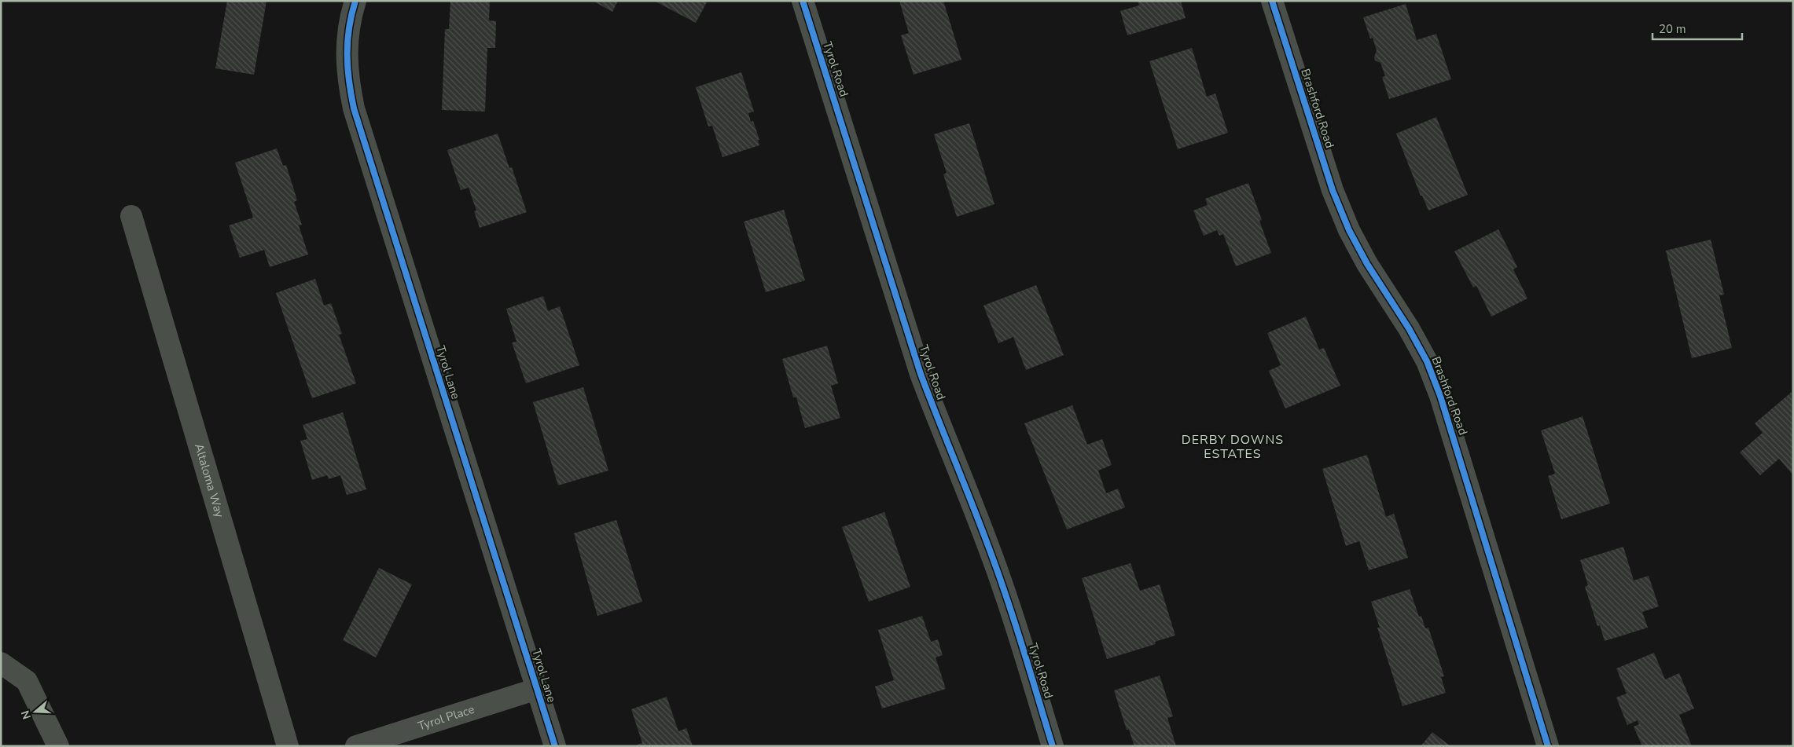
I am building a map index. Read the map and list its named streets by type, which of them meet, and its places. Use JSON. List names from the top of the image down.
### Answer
{
  "streets": {
    "street": [
      "Tyrol Road",
      "Brashford Road",
      "Tyrol Lane",
      "Altaloma Way",
      "Tyrol Place"
    ]
  },
  "crossings": [
    ["Tyrol Lane", "Tyrol Place"]
  ],
  "districts": ["DERBY DOWNS ESTATES"],
  "scale_bar": "20 m",
  "north": "left"
}
